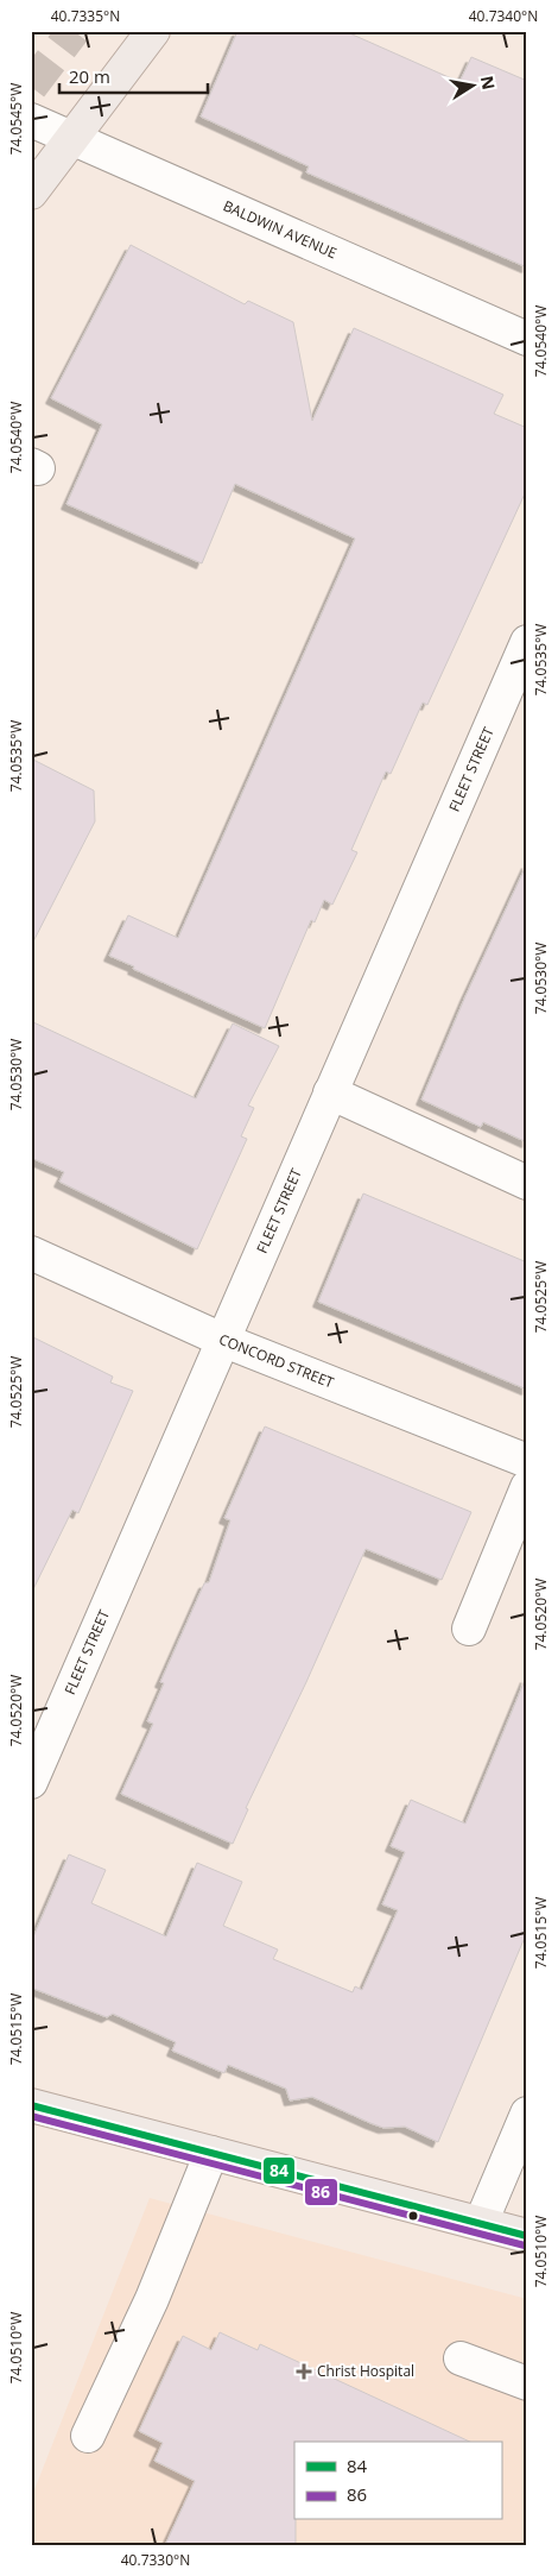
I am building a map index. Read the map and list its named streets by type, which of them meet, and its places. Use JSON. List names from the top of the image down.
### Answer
{
  "streets": {
    "street": ["BALDWIN AVENUE", "FLEET STREET", "CONCORD STREET"]
  },
  "crossings": [
    ["FLEET STREET", "CONCORD STREET"]
  ],
  "places": {
    "health": ["Christ Hospital"]
  },
  "lines": ["transit line 84", "transit line 86"],
  "legend": ["84", "86"],
  "scale_bar": "20 m",
  "north": "right",
  "coordinates": [
    "40.7335°N",
    "40.7340°N",
    "74.0545°W",
    "74.0540°W",
    "74.0535°W",
    "74.0530°W",
    "74.0525°W",
    "74.0520°W",
    "74.0515°W",
    "74.0510°W",
    "40.7330°N"
  ]
}
